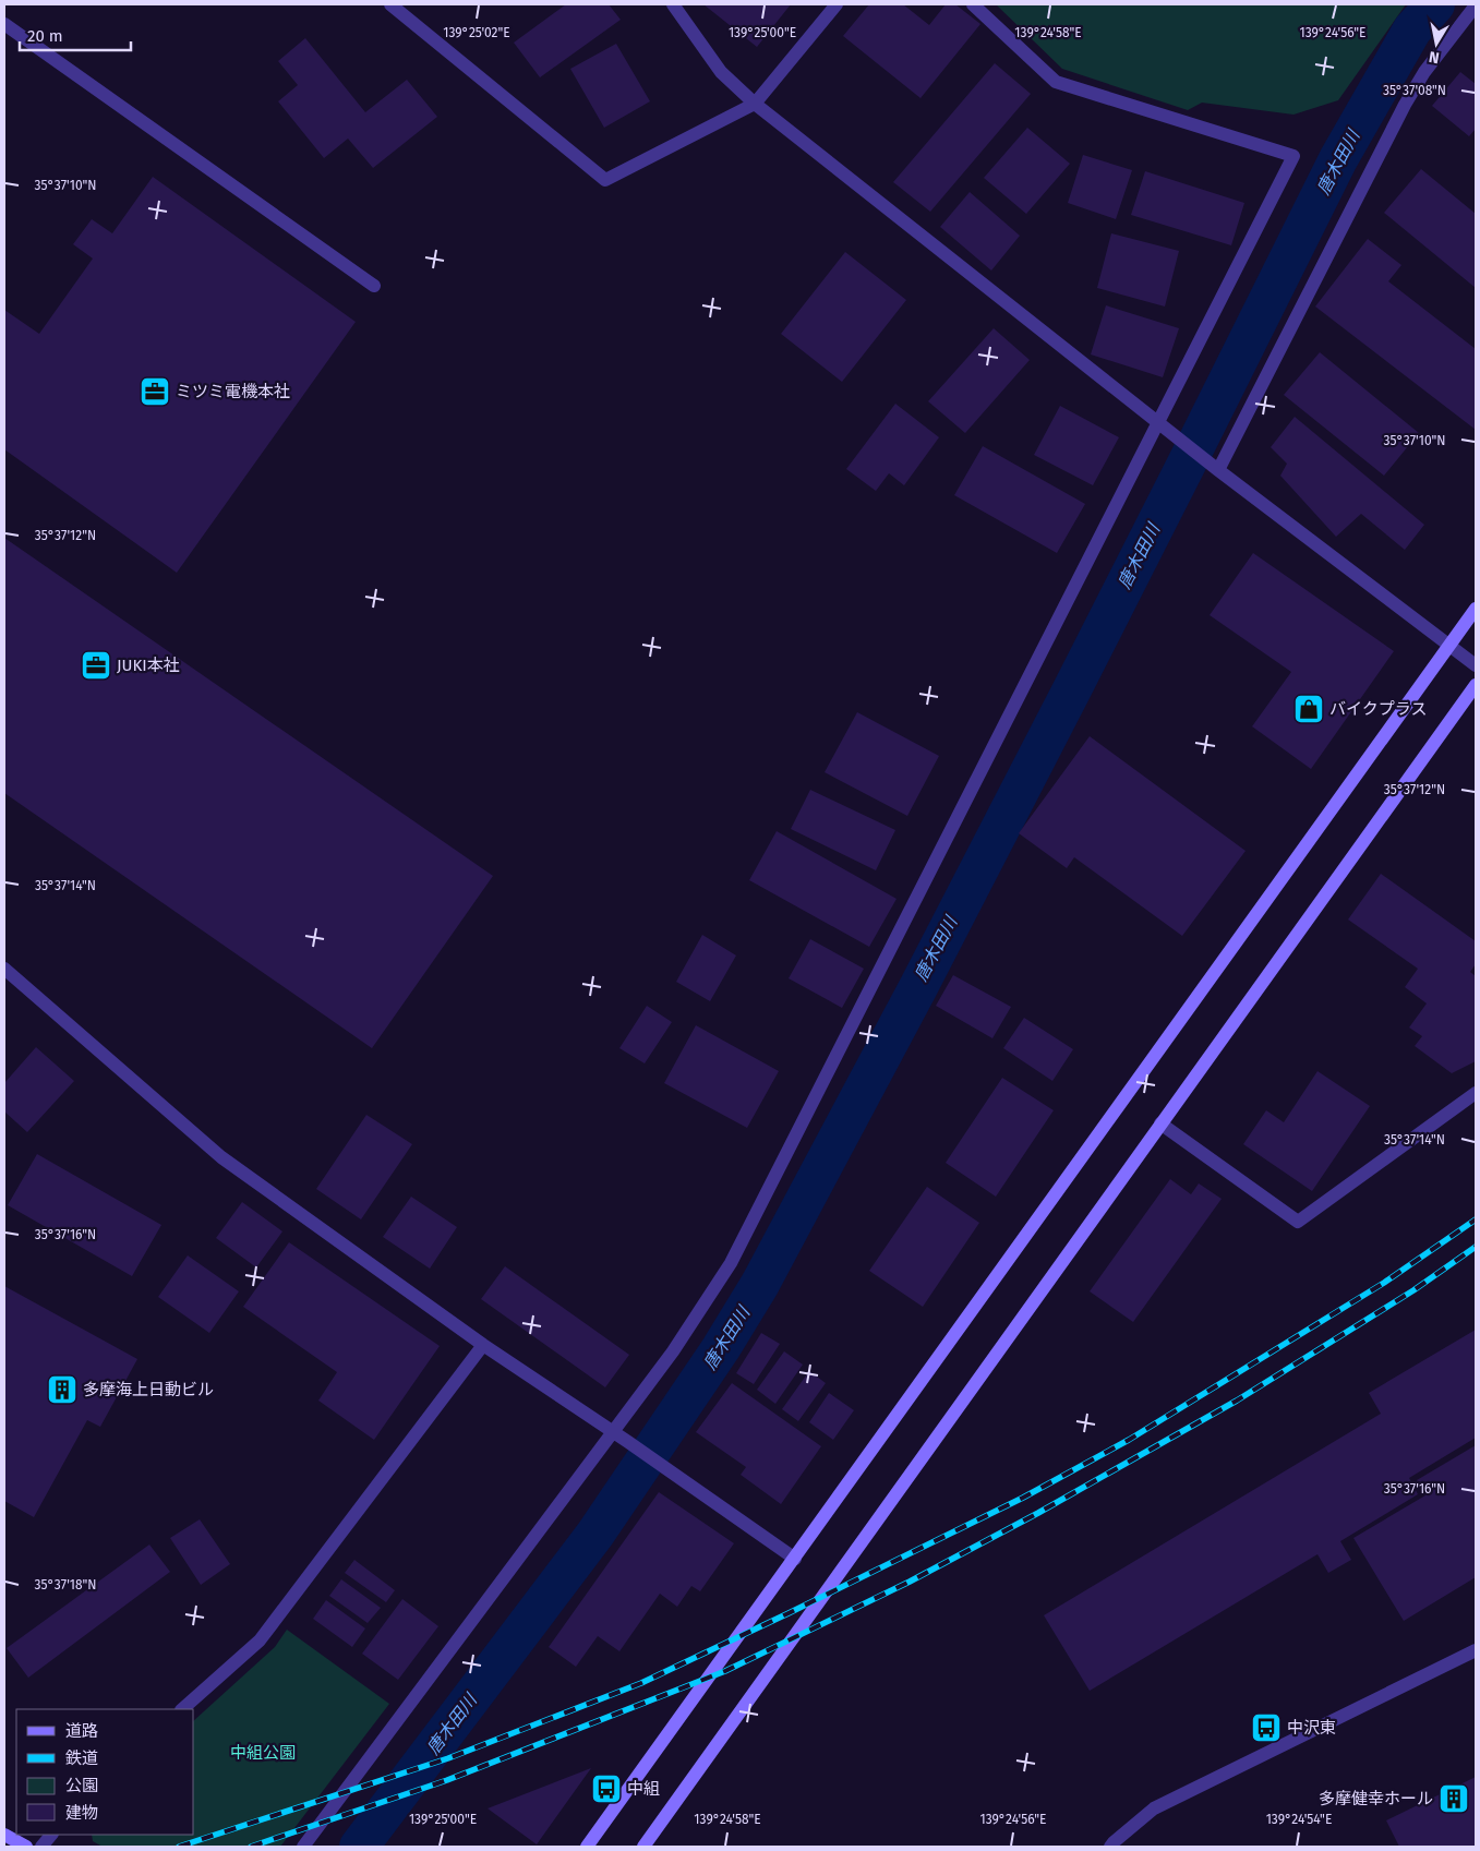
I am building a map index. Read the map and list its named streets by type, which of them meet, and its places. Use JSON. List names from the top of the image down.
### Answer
{
  "water": ["唐木田川"],
  "parks": ["中組公園"],
  "places": {
    "office": ["ミツミ電機本社", "JUKI本社"],
    "shop": ["バイクプラス"],
    "building": ["多摩海上日動ビル", "多摩健幸ホール"],
    "bus stop": ["中沢東", "中組"]
  },
  "legend": [
    "道路",
    "鉄道",
    "公園",
    "建物"
  ],
  "scale_bar": "20 m",
  "north": "bottom",
  "coordinates": [
    "139°25'02\"E",
    "139°25'00\"E",
    "139°24'58\"E",
    "139°24'56\"E",
    "35°37'08\"N",
    "35°37'10\"N",
    "35°37'12\"N",
    "35°37'14\"N",
    "35°37'16\"N",
    "35°37'18\"N",
    "139°24'54\"E"
  ]
}
